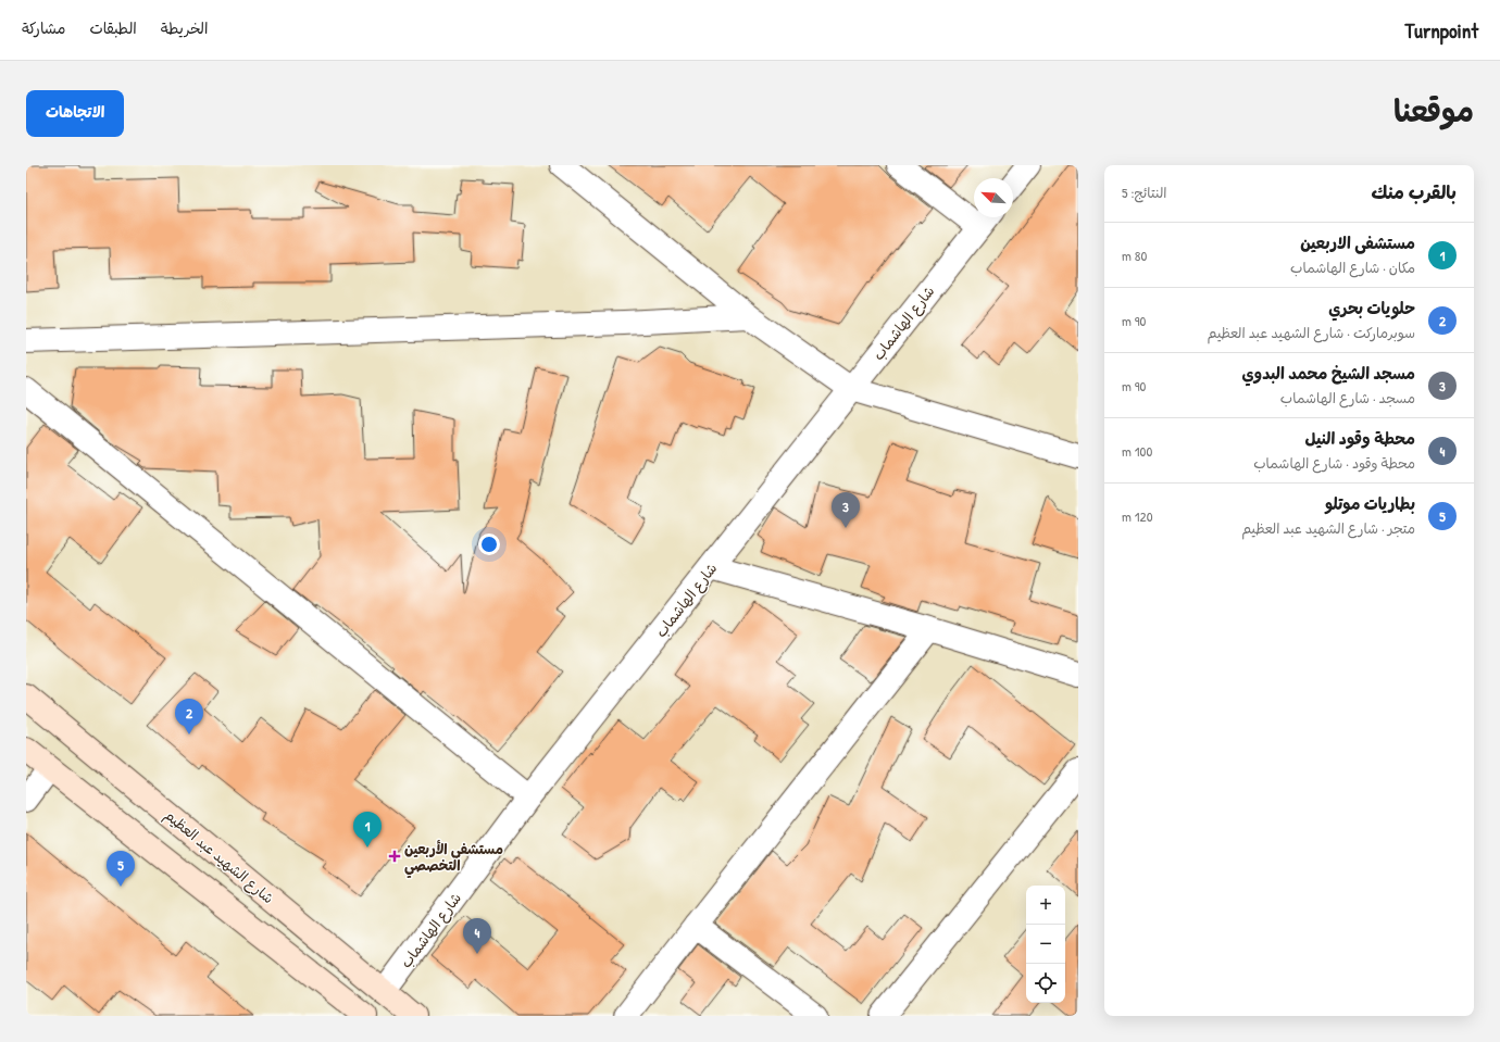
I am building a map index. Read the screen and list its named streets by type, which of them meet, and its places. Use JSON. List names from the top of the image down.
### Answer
{
  "streets": {
    "main road": ["شارع الشهيد عبد العظيم"],
    "street": ["شارع الهاشماب"]
  },
  "crossings": [
    ["شارع الهاشماب", "شارع الشهيد عبد العظيم"]
  ],
  "places": {
    "health": ["مستشفى الأربعين التخصصي"]
  },
  "north": "top left",
  "page": {
    "header": "Turnpoint",
    "nav": ["الخريطة", "الطبقات", "مشاركة"],
    "title": "موقعنا",
    "buttons": "الاتجاهات",
    "heading": ["بالقرب منك", "النتائج: 5"],
    "list": [
      {
        "mark": "1",
        "name": "مستشفى الاربعين",
        "note": "مكان · شارع الهاشماب",
        "value": "80 m"
      },
      {
        "mark": "2",
        "name": "حلويات بحري",
        "note": "سوبرماركت · شارع الشهيد عبد العظيم",
        "value": "90 m"
      },
      {
        "mark": "3",
        "name": "مسجد الشيخ محمد البدوي",
        "note": "مسجد · شارع الهاشماب",
        "value": "90 m"
      },
      {
        "mark": "4",
        "name": "محطة وقود النيل",
        "note": "محطة وقود · شارع الهاشماب",
        "value": "100 m"
      },
      {
        "mark": "5",
        "name": "بطاريات موتلو",
        "note": "متجر · شارع الشهيد عبد العظيم",
        "value": "120 m"
      }
    ],
    "pins": [
      "3",
      "2",
      "1",
      "5",
      "4"
    ],
    "map_buttons": ["+", "−"]
  }
}
